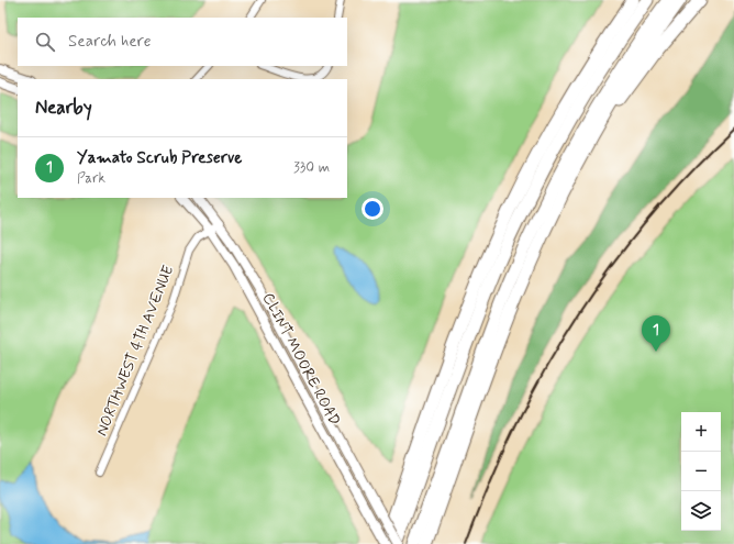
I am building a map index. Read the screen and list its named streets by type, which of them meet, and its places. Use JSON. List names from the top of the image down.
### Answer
{
  "streets": {
    "street": ["NORTHWEST 4TH AVENUE", "CLINT MOORE ROAD"]
  },
  "crossings": [
    ["NORTHWEST 4TH AVENUE", "CLINT MOORE ROAD"]
  ],
  "page": {
    "search": "Search here",
    "heading": "Nearby",
    "list": [
      {
        "mark": "1",
        "name": "Yamato Scrub Preserve",
        "note": "Park",
        "value": "330 m"
      }
    ],
    "pins": "1",
    "map_buttons": ["+", "−"]
  }
}
